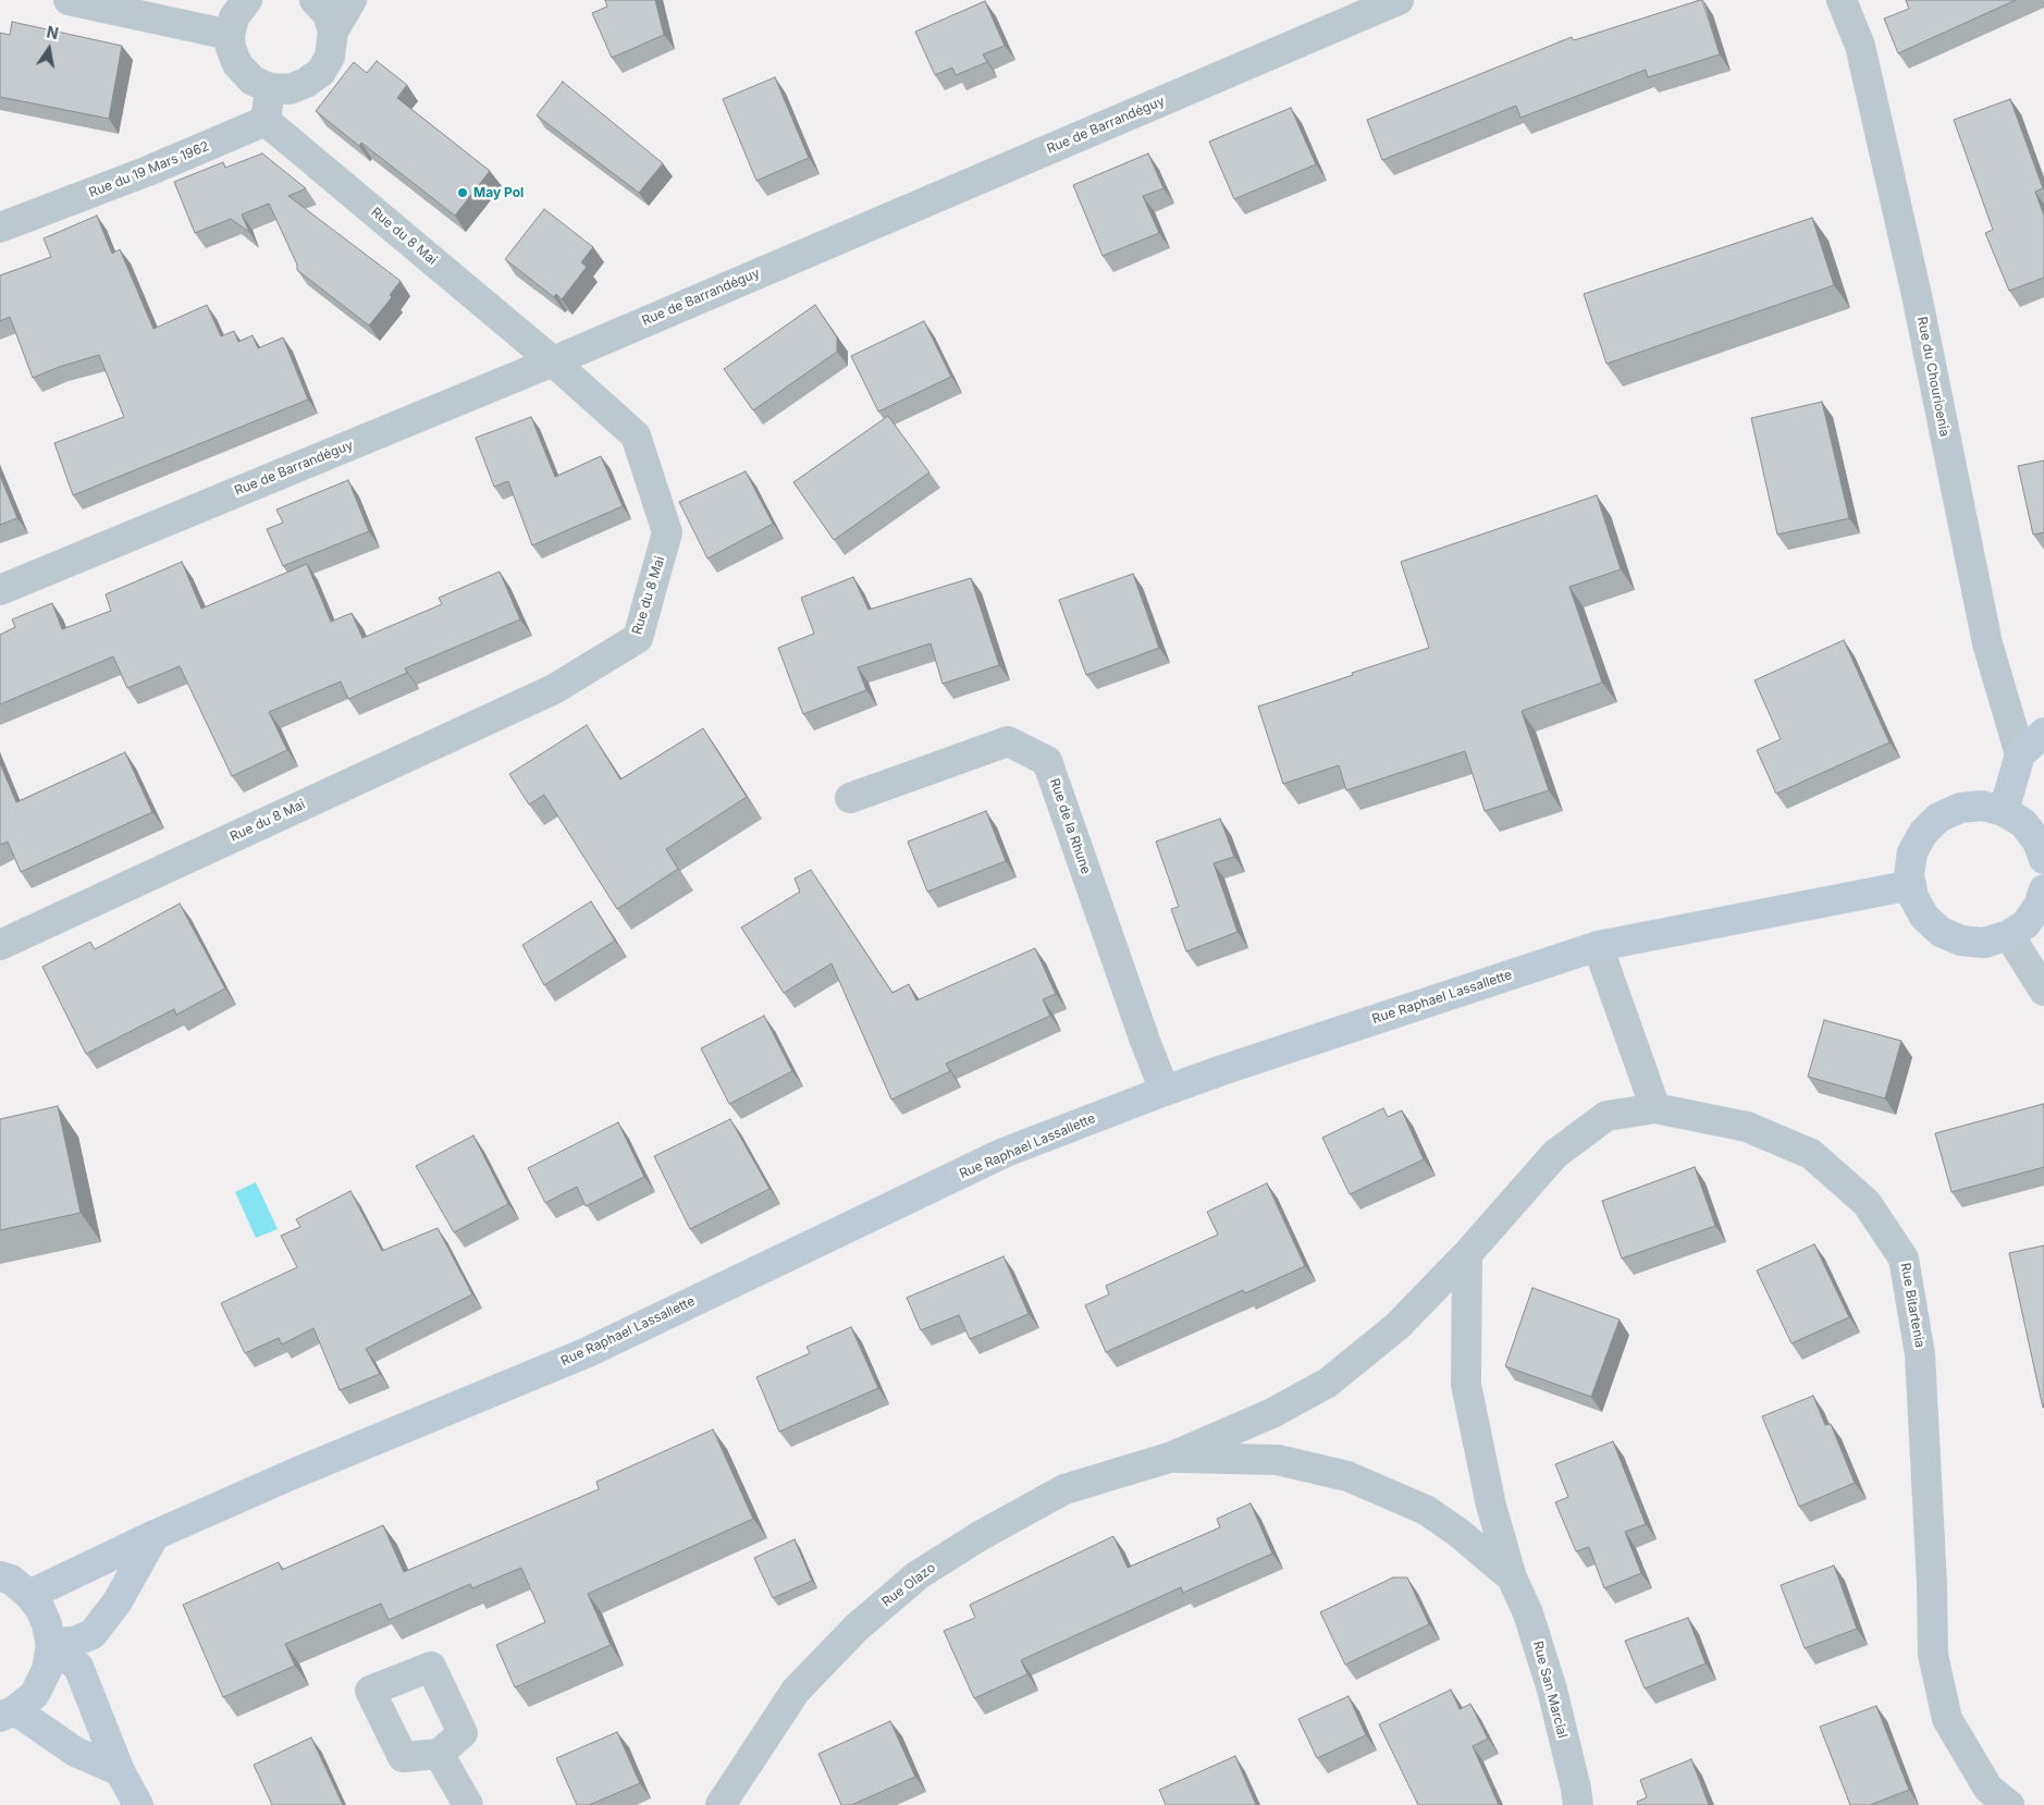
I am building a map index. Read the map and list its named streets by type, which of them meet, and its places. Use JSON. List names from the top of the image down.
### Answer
{
  "streets": {
    "main road": ["Rue Raphael Lassallette"],
    "street": [
      "Rue de Barrandéguy",
      "Rue du 19 Mars 1962",
      "Rue du 8 Mai",
      "Rue du Chourioenia",
      "Rue de la Rhune",
      "Rue Bitartenia",
      "Rue Olazo",
      "Rue San Marcial"
    ]
  },
  "crossings": [
    ["Rue de Barrandéguy", "Rue du 8 Mai"],
    ["Rue du 19 Mars 1962", "Rue du 8 Mai"],
    ["Rue de la Rhune", "Rue Raphael Lassallette"]
  ],
  "places": ["May Pol"],
  "north": "top"
}
